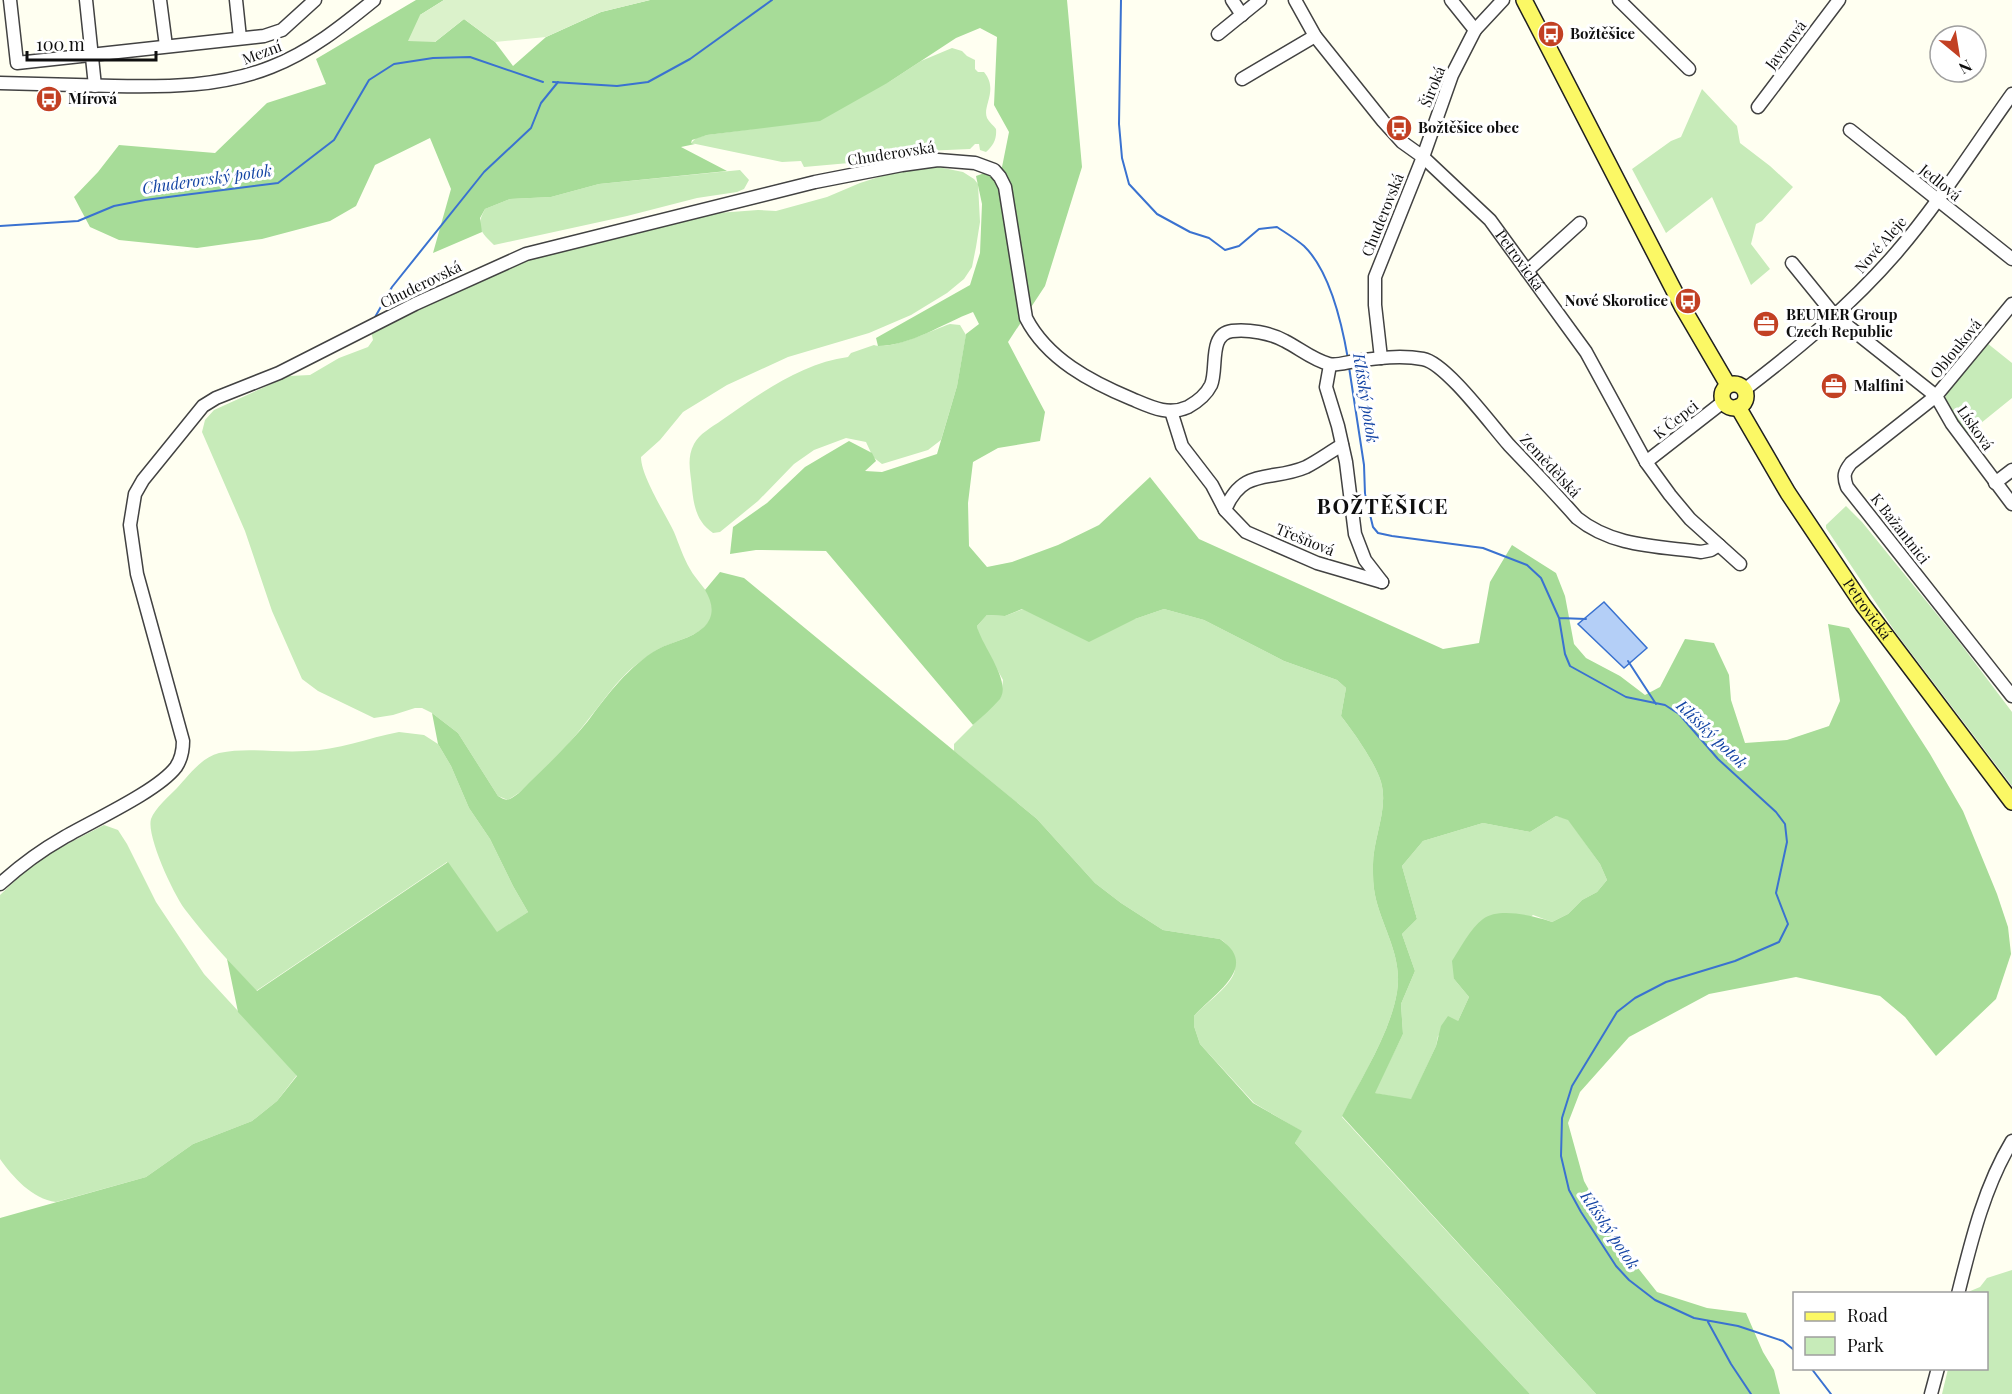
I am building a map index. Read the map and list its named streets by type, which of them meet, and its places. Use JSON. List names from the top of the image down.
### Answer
{
  "streets": {
    "main road": ["Petrovická"],
    "street": [
      "Javorová",
      "Mezní",
      "Široká",
      "Chuderovská",
      "Jedlová",
      "Nové Aleje",
      "Oblouková",
      "K Čepci",
      "Lísková",
      "Zemědělská",
      "K Bažantnici",
      "Třešňová"
    ]
  },
  "crossings": [
    ["Široká", "Chuderovská"],
    ["Široká", "Petrovická"],
    ["Chuderovská", "Petrovická"],
    ["Chuderovská", "Zemědělská"],
    ["Chuderovská", "Třešňová"],
    ["Jedlová", "Nové Aleje"],
    ["Nové Aleje", "Petrovická"],
    ["Nové Aleje", "Oblouková"],
    ["Nové Aleje", "K Čepci"],
    ["Petrovická", "K Čepci"],
    ["Petrovická", "Zemědělská"],
    ["Oblouková", "Lísková"],
    ["Oblouková", "K Bažantnici"],
    ["Lísková", "K Bažantnici"]
  ],
  "districts": ["BOŽTĚŠICE"],
  "water": ["Chuderovský potok", "Klíšský potok"],
  "places": {
    "bus stop": [
      "Božtěšice",
      "Mírová",
      "Božtěšice obec",
      "Nové Skorotice"
    ],
    "office": ["BEUMER Group Czech Republic", "Malfini"]
  },
  "legend": ["Road", "Park"],
  "scale_bar": "100 m",
  "north": "bottom right"
}
